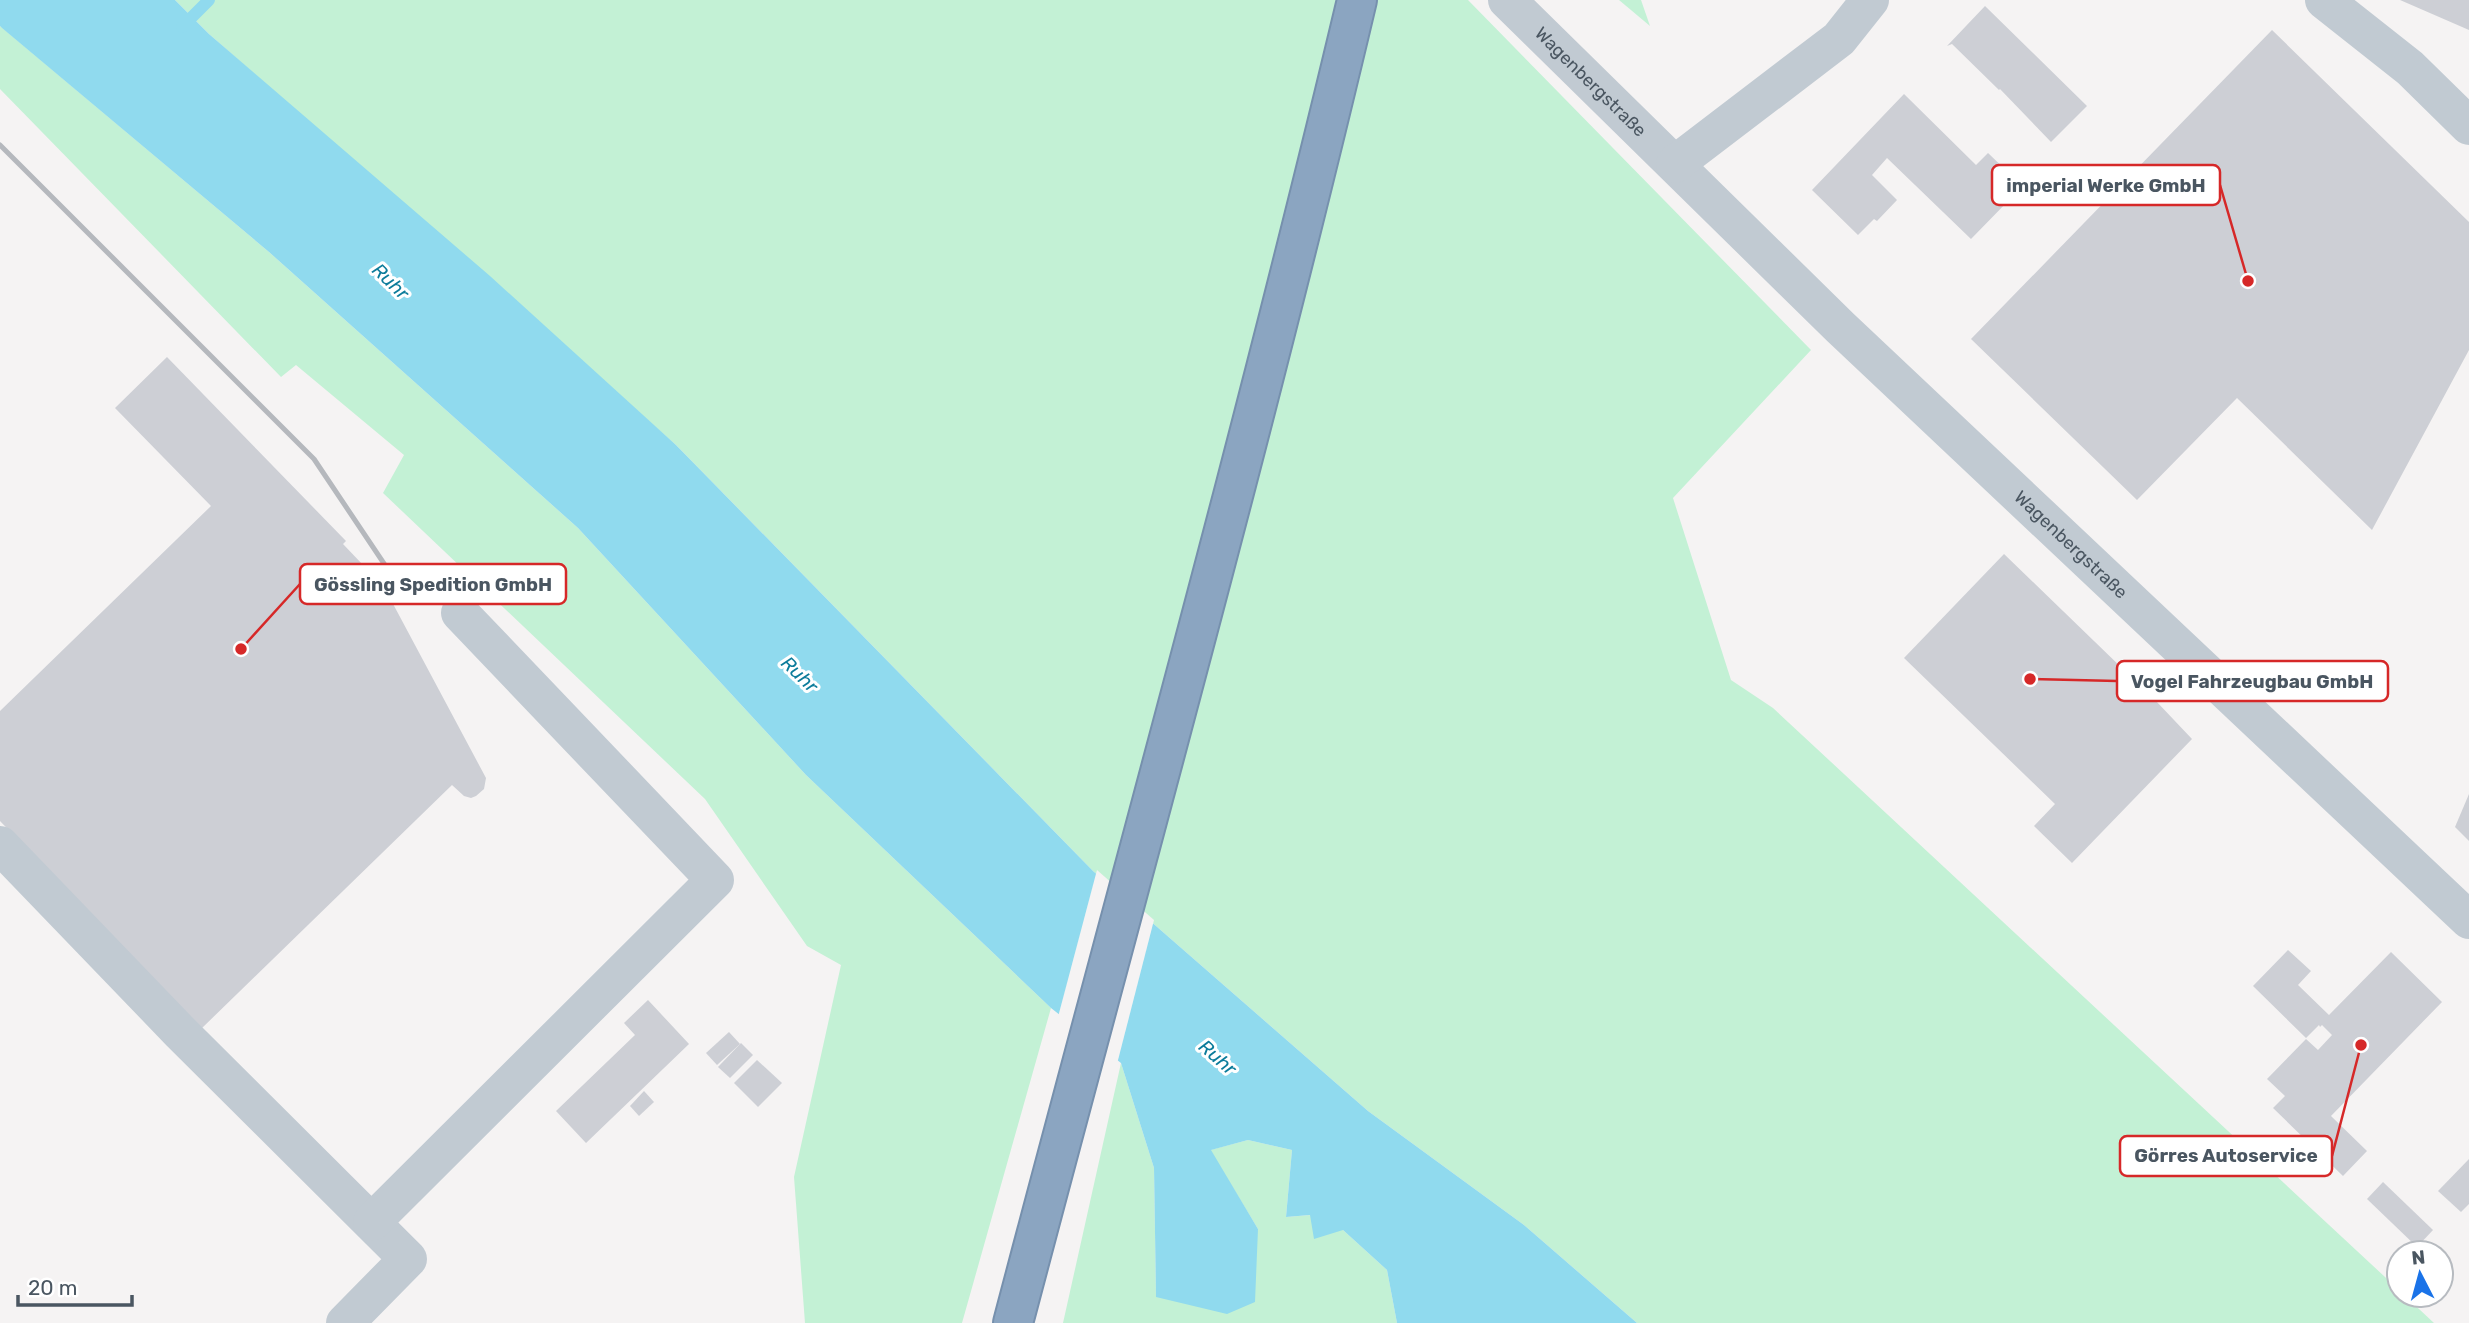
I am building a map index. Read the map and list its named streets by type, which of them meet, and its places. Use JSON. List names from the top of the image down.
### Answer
{
  "streets": {
    "street": ["Wagenbergstraße"]
  },
  "water": ["Ruhr"],
  "places": [
    "imperial Werke GmbH",
    "Gössling Spedition GmbH",
    "Vogel Fahrzeugbau GmbH",
    "Görres Autoservice"
  ],
  "scale_bar": "20 m",
  "north": "top"
}
